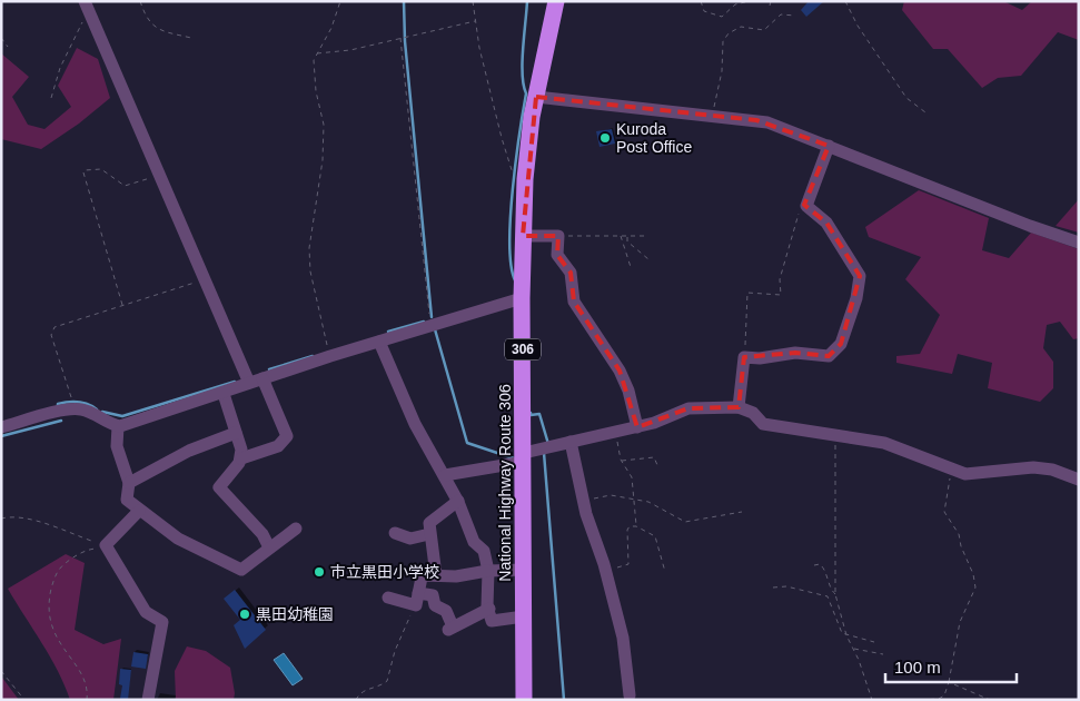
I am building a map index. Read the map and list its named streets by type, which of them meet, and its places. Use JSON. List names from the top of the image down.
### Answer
{
  "streets": {
    "highway": ["306", "National Highway Route 306"]
  },
  "places": ["Kuroda Post Office", "市立黒田小学校", "黒田幼稚園"],
  "scale_bar": "100 m"
}
